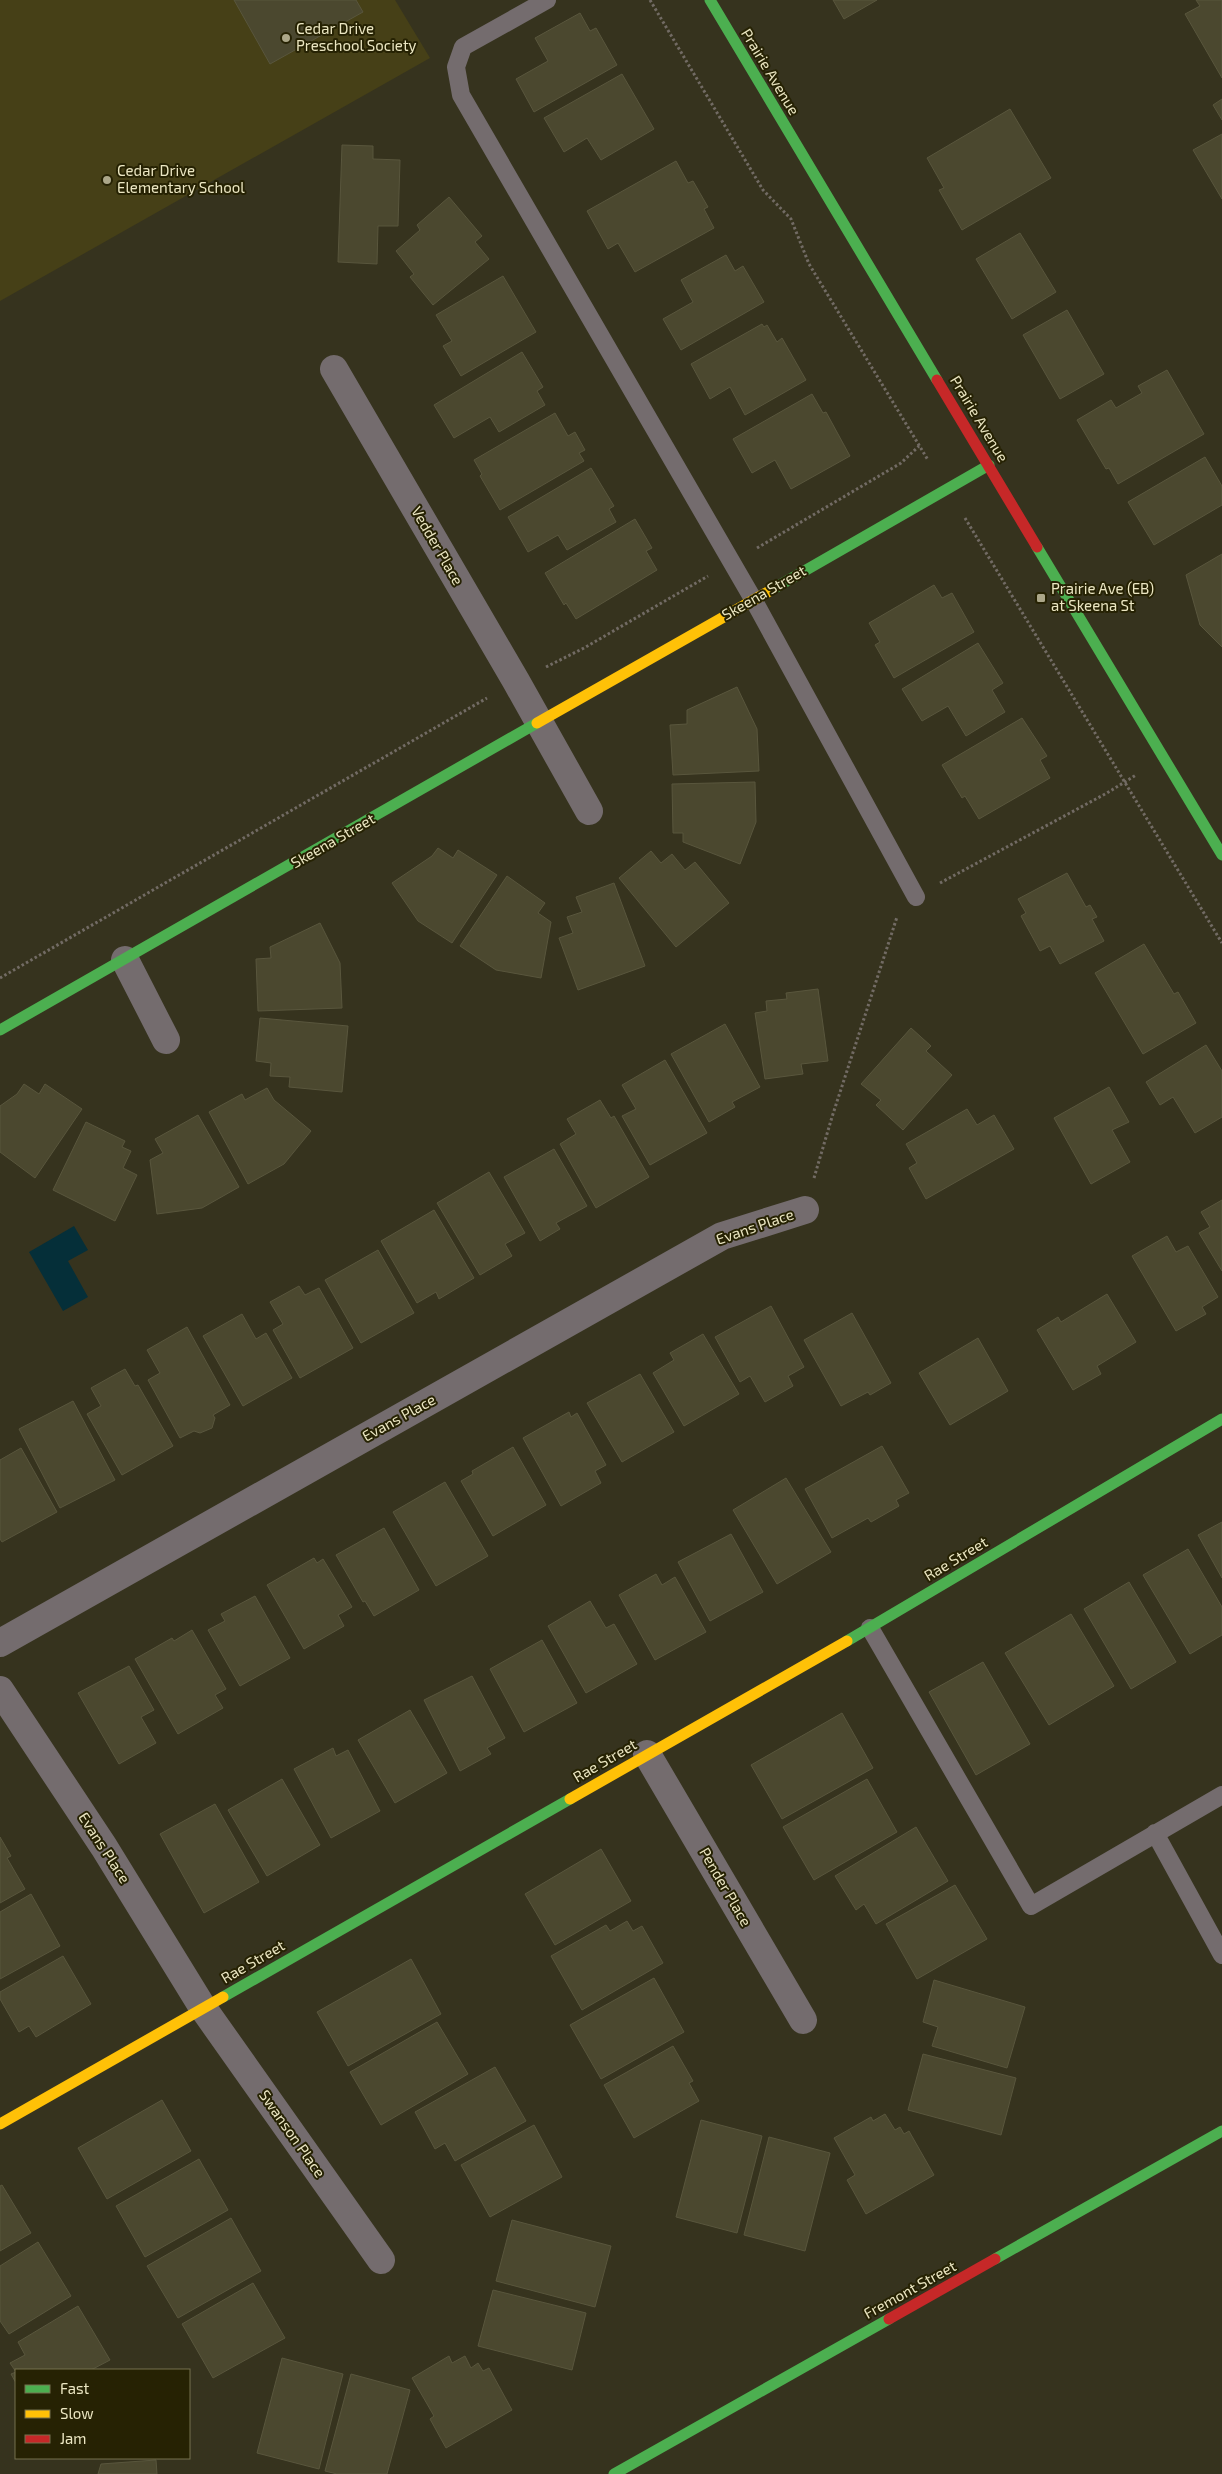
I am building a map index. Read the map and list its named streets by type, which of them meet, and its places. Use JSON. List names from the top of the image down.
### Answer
{
  "streets": {
    "street": [
      "Prairie Avenue",
      "Vedder Place",
      "Skeena Street",
      "Evans Place",
      "Rae Street",
      "Pender Place",
      "Swanson Place",
      "Fremont Street"
    ]
  },
  "crossings": [
    ["Prairie Avenue", "Skeena Street"],
    ["Vedder Place", "Skeena Street"],
    ["Evans Place", "Rae Street"],
    ["Evans Place", "Swanson Place"],
    ["Rae Street", "Pender Place"],
    ["Rae Street", "Swanson Place"]
  ],
  "places": {
    "other": ["Cedar Drive Preschool Society", "Cedar Drive Elementary School"],
    "transit": ["Prairie Ave (EB) at Skeena St"]
  },
  "legend": ["Fast", "Slow", "Jam"]
}
